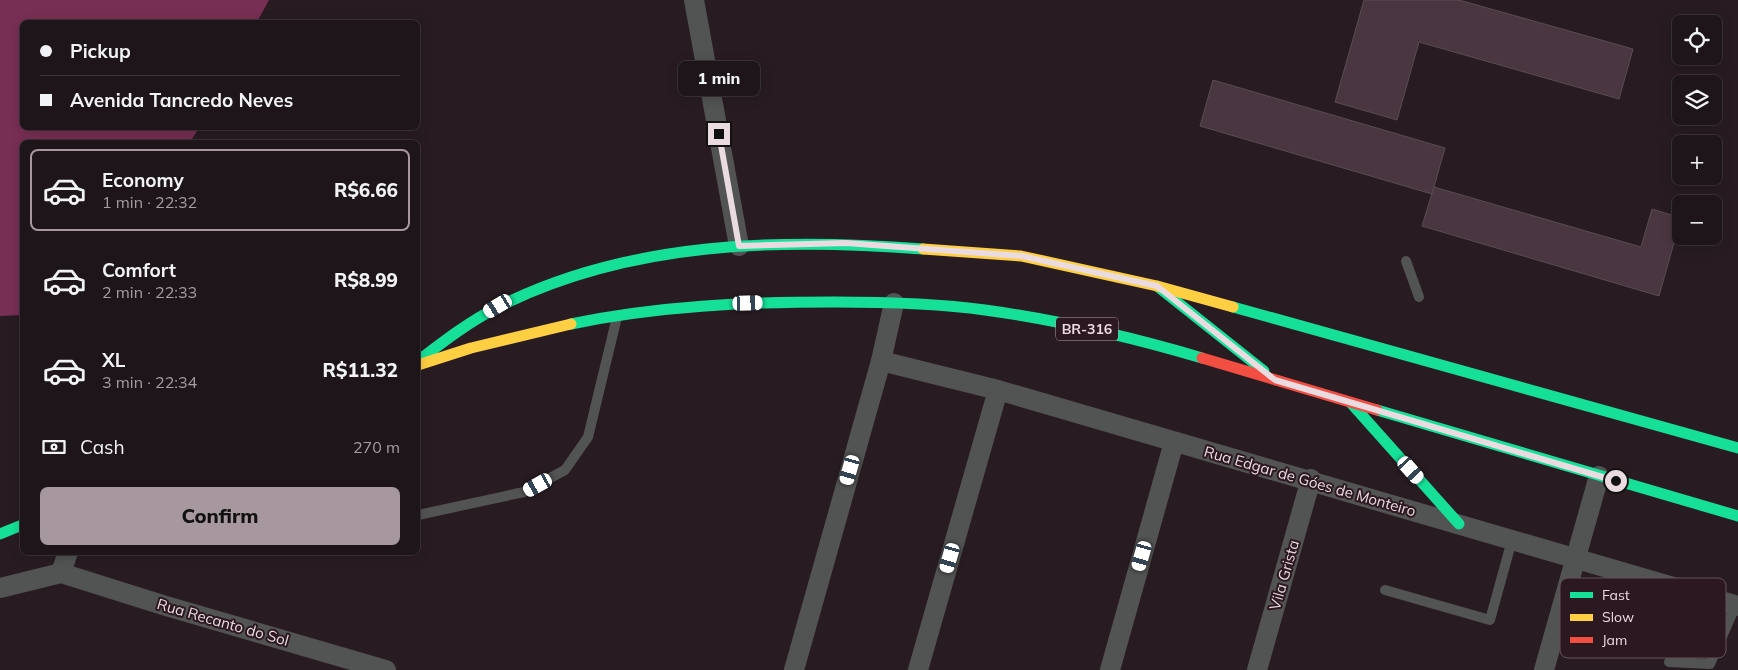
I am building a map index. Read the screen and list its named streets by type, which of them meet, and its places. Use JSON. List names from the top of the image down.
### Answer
{
  "streets": {
    "main road": ["BR-316"],
    "street": ["Rua Edgar de Góes de Monteiro", "Vila Grista", "Rua Recanto do Sol"]
  },
  "crossings": [
    ["Rua Edgar de Góes de Monteiro", "Vila Grista"]
  ],
  "legend": ["Fast", "Slow", "Jam"],
  "page": {
    "map_buttons": ["+", "−"],
    "banner": ["Pickup", "Avenida Tancredo Neves"],
    "bubble": "1 min",
    "list": [
      {
        "name": "Economy",
        "note": "1 min · 22:32",
        "value": "R$6.66"
      },
      {
        "name": "Comfort",
        "note": "2 min · 22:33",
        "value": "R$8.99"
      },
      {
        "name": "XL",
        "note": "3 min · 22:34",
        "value": "R$11.32"
      }
    ],
    "pay": ["Cash", "270 m"],
    "buttons": "Confirm"
  }
}
